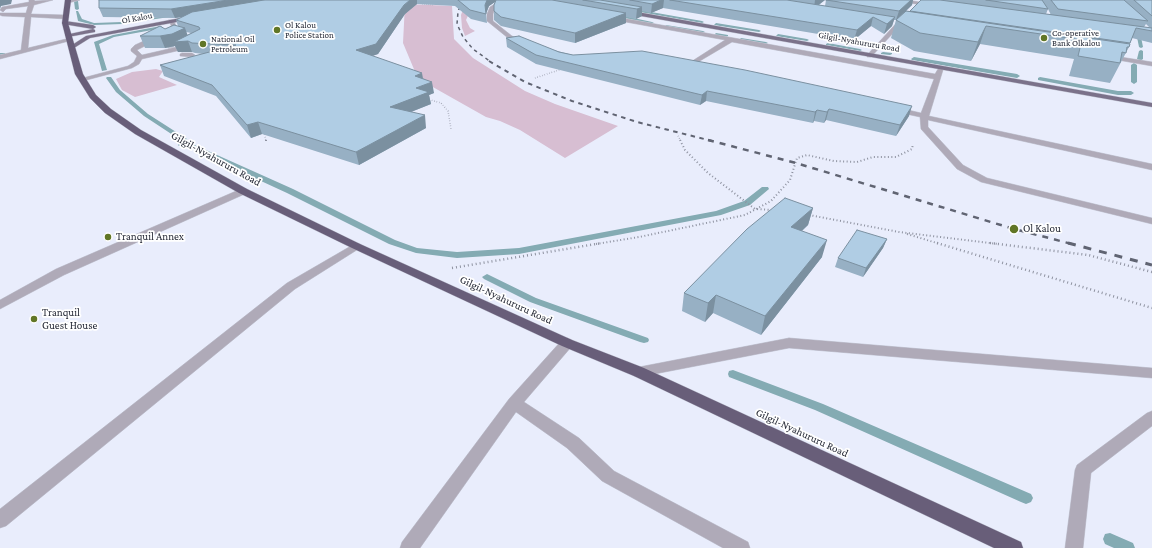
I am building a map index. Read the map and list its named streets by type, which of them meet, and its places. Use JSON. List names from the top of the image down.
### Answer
{
  "streets": {
    "highway": ["Gilgil-Nyahururu Road"],
    "main road": ["Ol Kalou"]
  },
  "crossings": [
    ["Ol Kalou", "Gilgil-Nyahururu Road"]
  ],
  "places": [
    "Ol Kalou Police Station",
    "Co-operative Bank Olkalou",
    "National Oil Petroleum",
    "Ol Kalou",
    "Tranquil Annex",
    "Tranquil Guest House"
  ]
}
